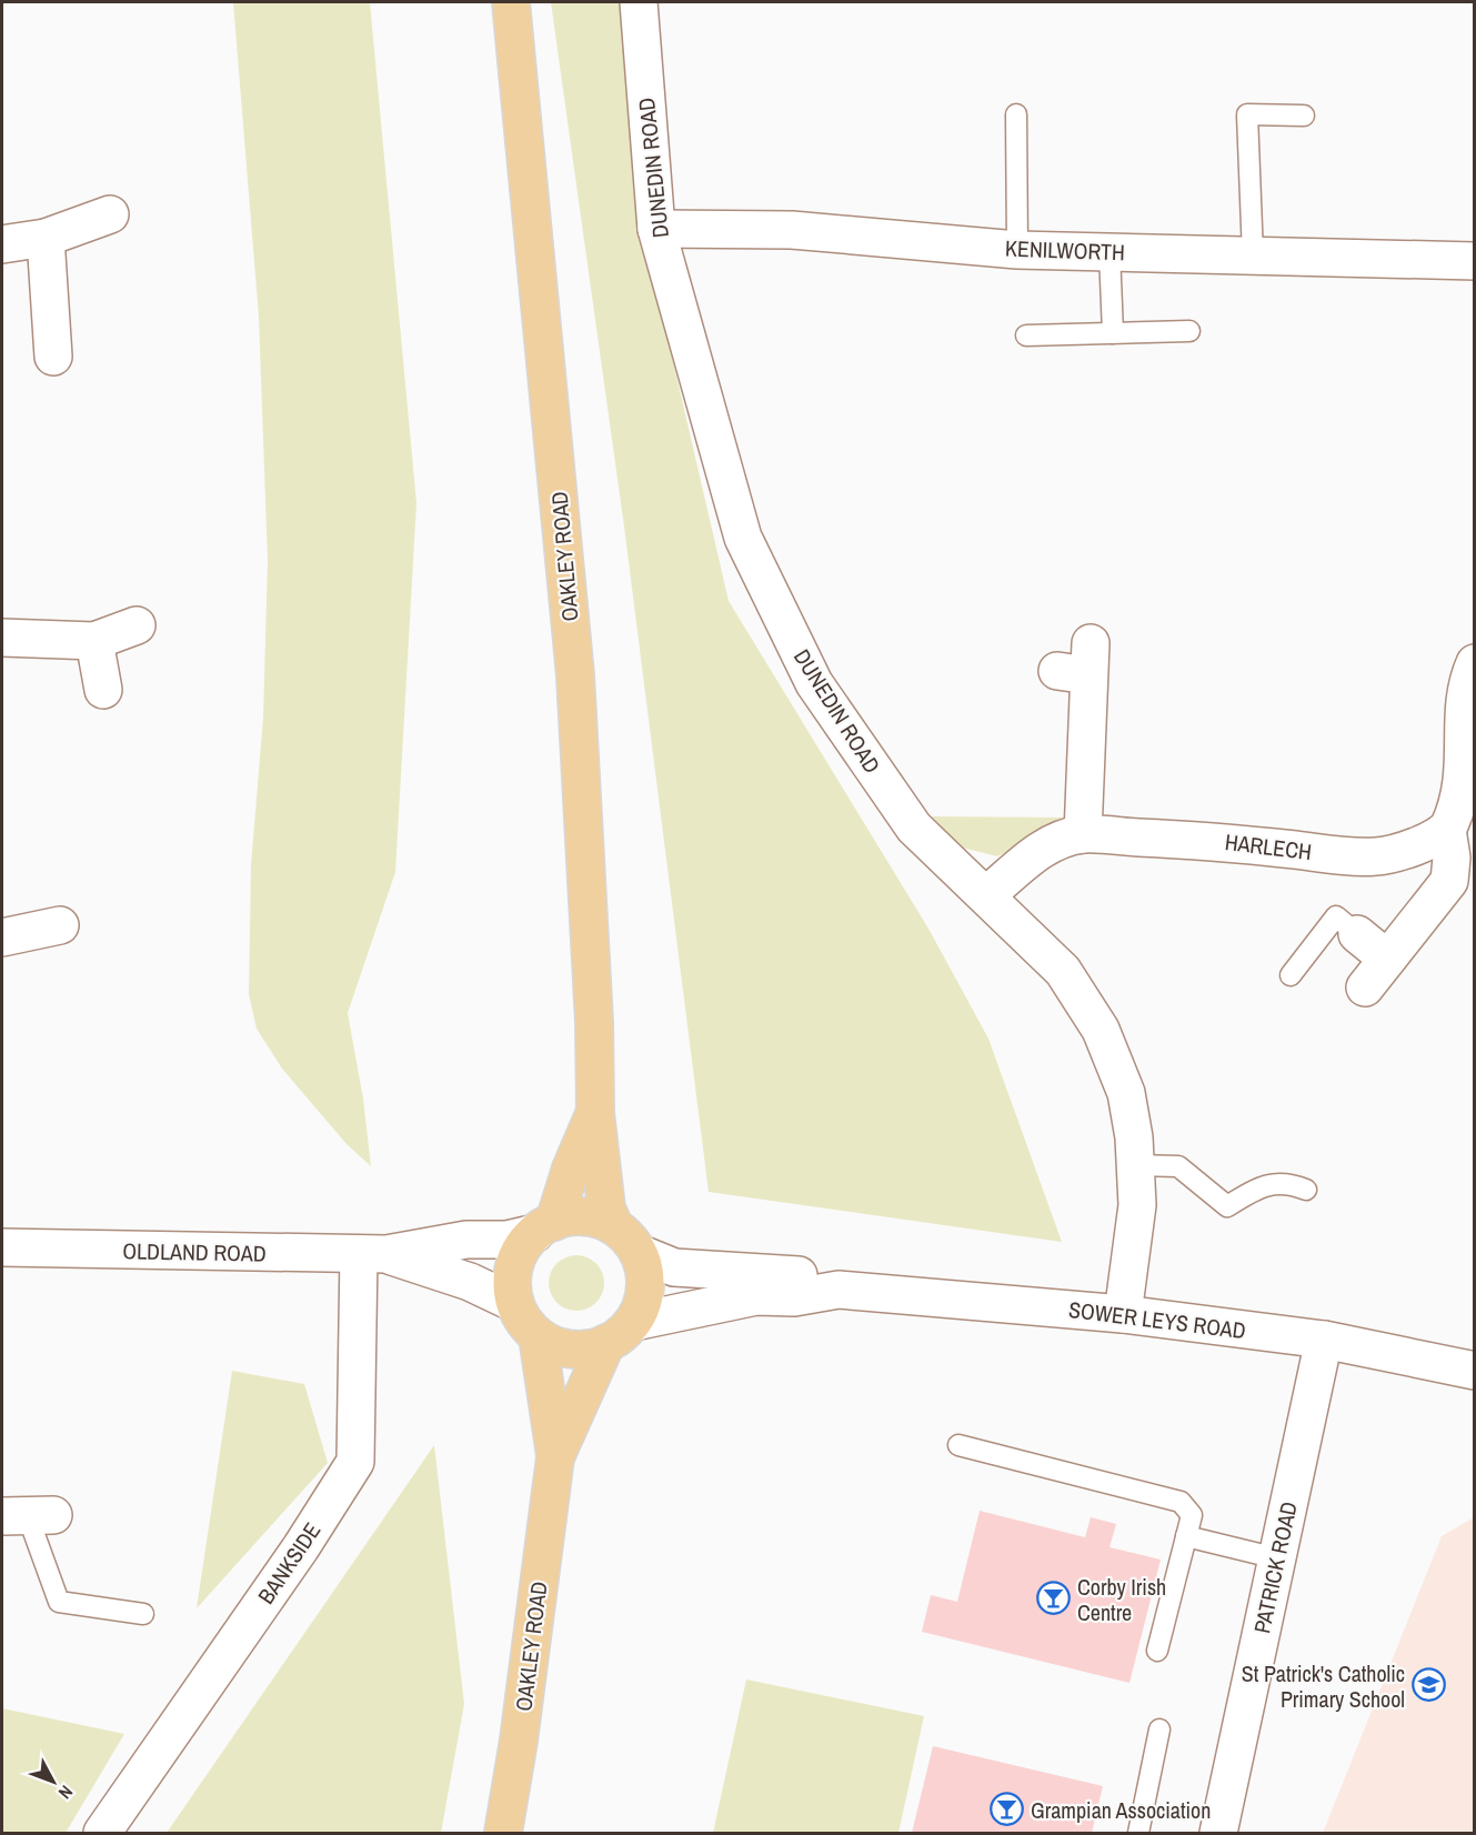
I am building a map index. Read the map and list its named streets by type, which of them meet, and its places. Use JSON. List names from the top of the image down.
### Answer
{
  "streets": {
    "main road": ["OAKLEY ROAD"],
    "street": [
      "DUNEDIN ROAD",
      "KENILWORTH",
      "HARLECH",
      "OLDLAND ROAD",
      "SOWER LEYS ROAD",
      "BANKSIDE",
      "PATRICK ROAD"
    ]
  },
  "crossings": [
    ["DUNEDIN ROAD", "KENILWORTH"],
    ["DUNEDIN ROAD", "HARLECH"],
    ["DUNEDIN ROAD", "SOWER LEYS ROAD"],
    ["OAKLEY ROAD", "OLDLAND ROAD"],
    ["OAKLEY ROAD", "SOWER LEYS ROAD"],
    ["OLDLAND ROAD", "SOWER LEYS ROAD"],
    ["OLDLAND ROAD", "BANKSIDE"],
    ["SOWER LEYS ROAD", "PATRICK ROAD"]
  ],
  "places": {
    "bar": ["Corby Irish Centre", "Grampian Association"],
    "school or university": ["St Patrick's Catholic Primary School"]
  },
  "north": "bottom right"
}
